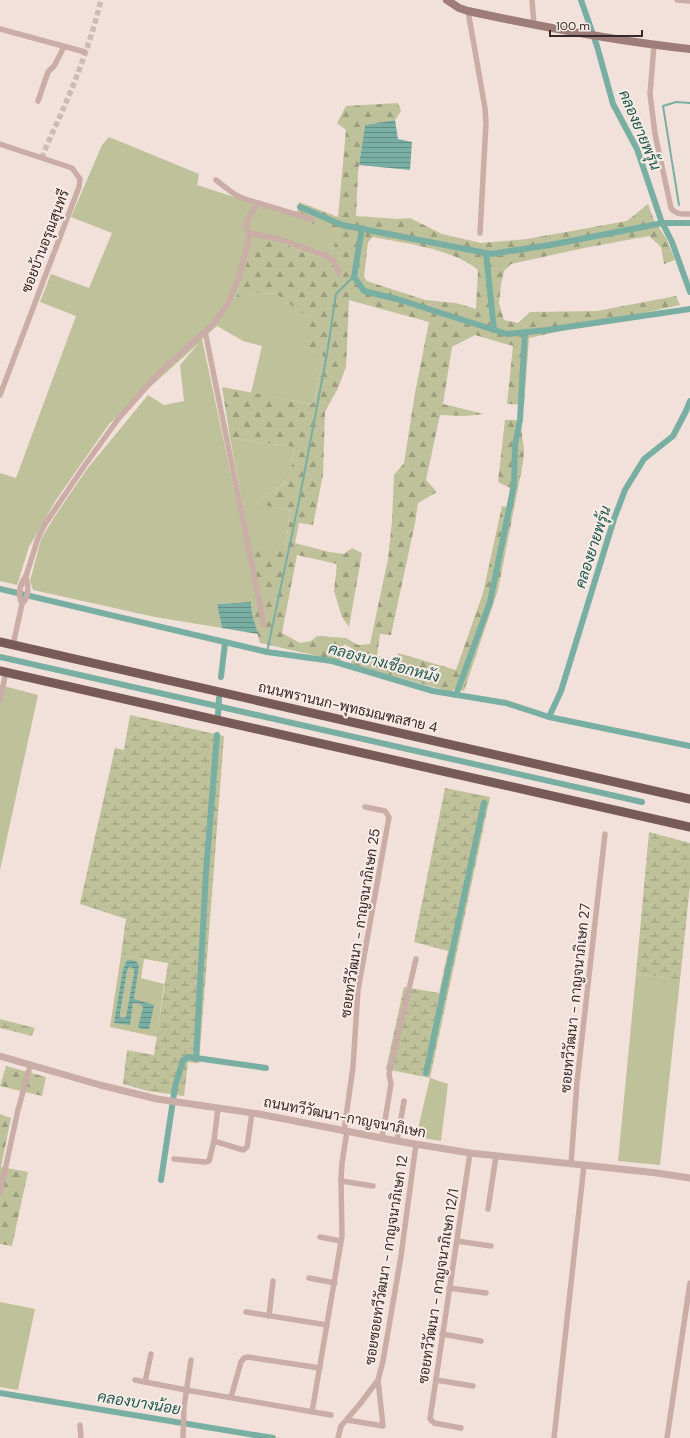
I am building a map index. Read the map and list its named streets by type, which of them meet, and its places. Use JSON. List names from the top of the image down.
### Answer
{
  "streets": {
    "main road": ["ถนนพรานนก-พุทธมณฑลสาย 4"],
    "street": [
      "ซอยบ้านอรุณสุนทรี",
      "ซอยทวีวัฒนา - กาญจนาภิเษก 25",
      "ซอยทวีวัฒนา - กาญจนาภิเษก 27",
      "ถนนทวีวัฒนา-กาญจนาภิเษก",
      "ซอยซอยทวีวัฒนา - กาญจนาภิเษก 12",
      "ซอยทวีวัฒนา - กาญจนาภิเษก 12/1"
    ]
  },
  "crossings": [
    ["ซอยทวีวัฒนา - กาญจนาภิเษก 25", "ถนนทวีวัฒนา-กาญจนาภิเษก"],
    ["ซอยทวีวัฒนา - กาญจนาภิเษก 27", "ถนนทวีวัฒนา-กาญจนาภิเษก"],
    ["ถนนทวีวัฒนา-กาญจนาภิเษก", "ซอยซอยทวีวัฒนา - กาญจนาภิเษก 12"],
    ["ถนนทวีวัฒนา-กาญจนาภิเษก", "ซอยทวีวัฒนา - กาญจนาภิเษก 12/1"]
  ],
  "water": ["คลองยายพรุ้น", "คลองบางเชือกหนัง", "คลองบางน้อย"],
  "scale_bar": "100 m"
}
